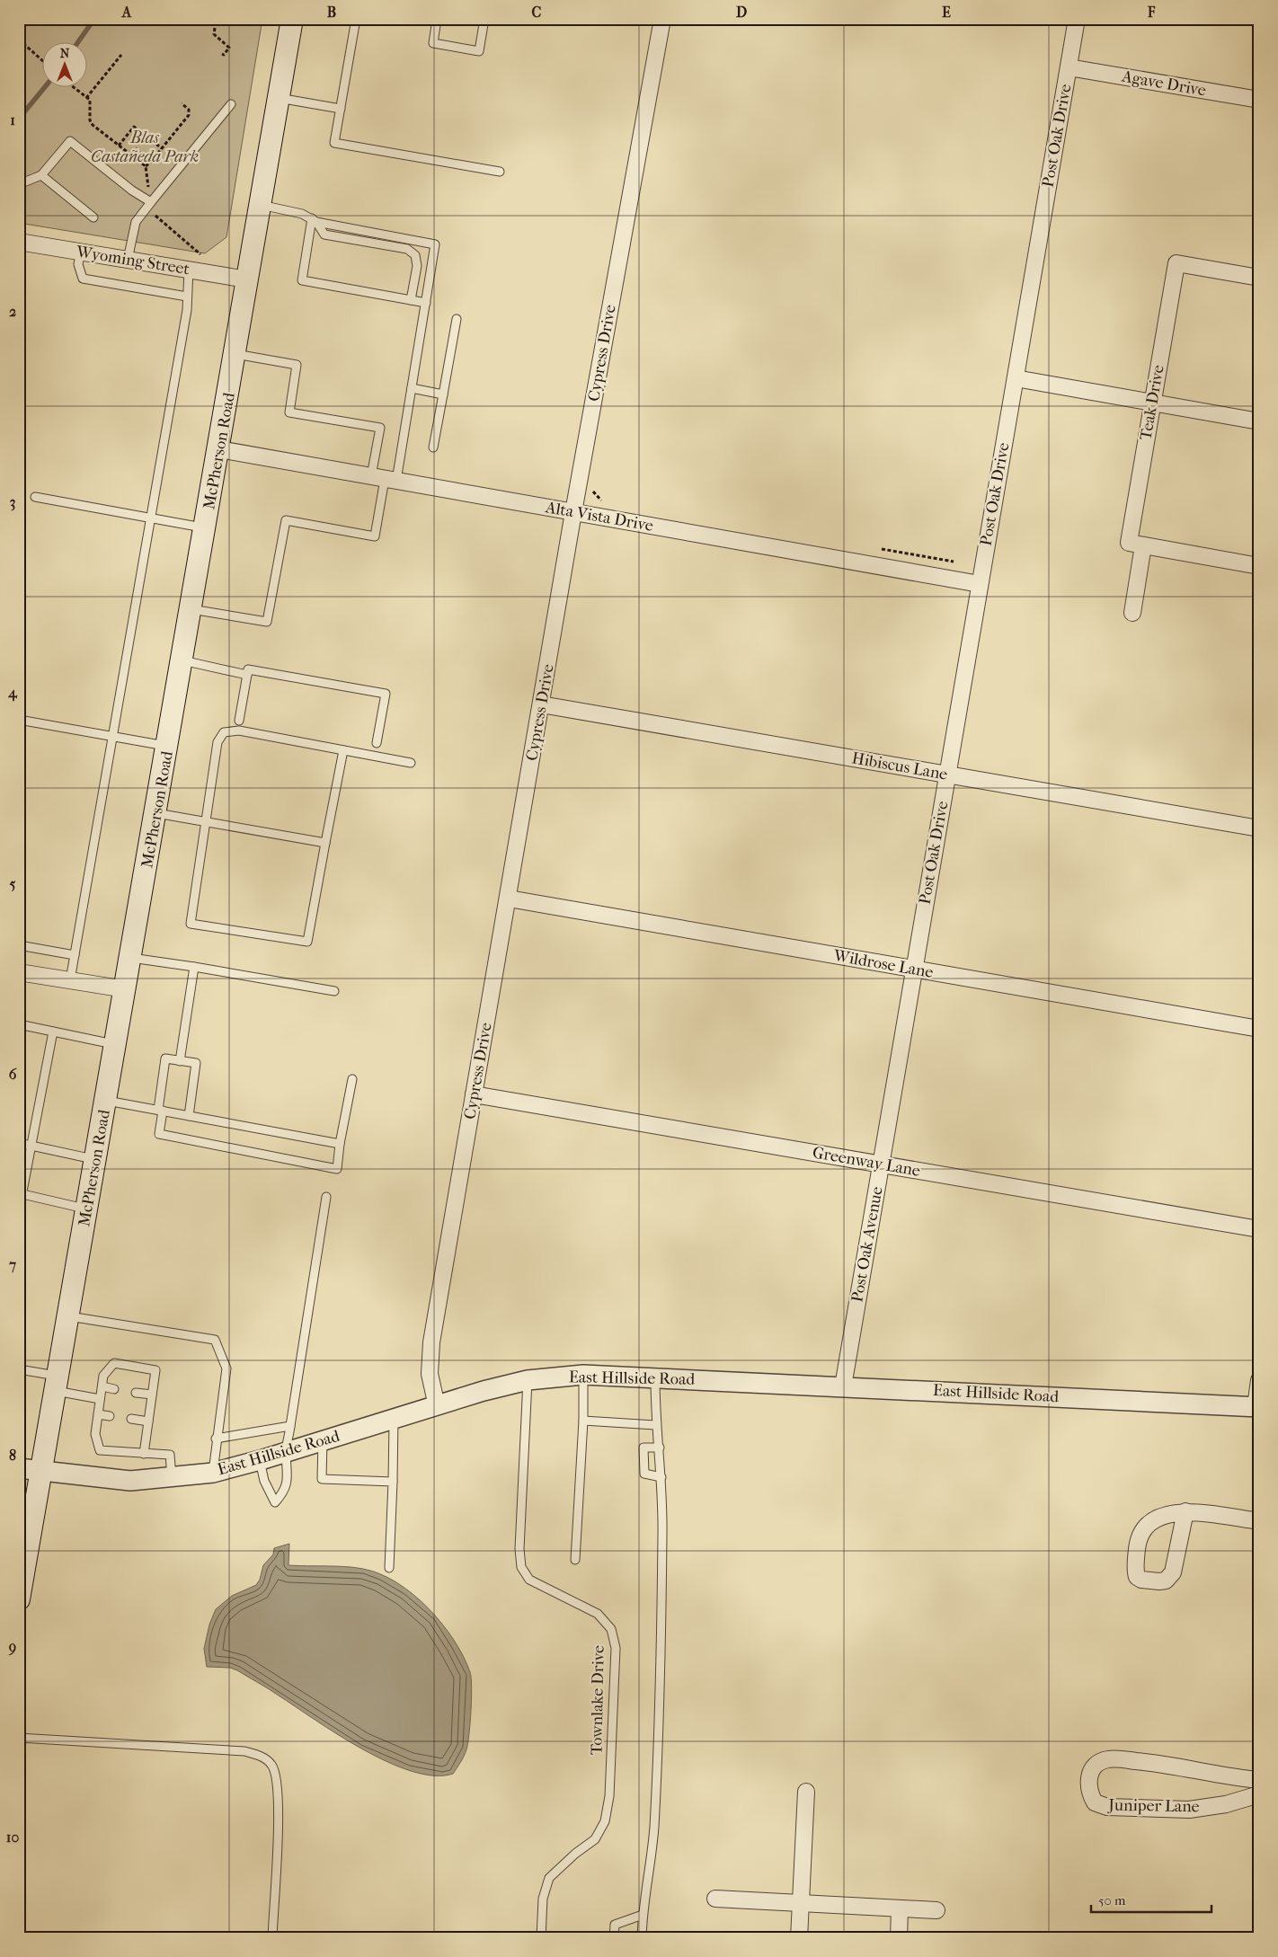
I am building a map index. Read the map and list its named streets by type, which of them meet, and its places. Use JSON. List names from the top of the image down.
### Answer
{
  "streets": {
    "main road": ["McPherson Road"],
    "street": [
      "Agave Drive",
      "Post Oak Drive",
      "Wyoming Street",
      "Cypress Drive",
      "Teak Drive",
      "Alta Vista Drive",
      "Hibiscus Lane",
      "Wildrose Lane",
      "Greenway Lane",
      "Post Oak Avenue",
      "East Hillside Road",
      "Juniper Lane"
    ],
    "lane": ["Townlake Drive"]
  },
  "crossings": [
    ["Agave Drive", "Post Oak Drive"],
    ["Post Oak Drive", "Alta Vista Drive"],
    ["Post Oak Drive", "Hibiscus Lane"],
    ["Post Oak Drive", "Wildrose Lane"],
    ["Post Oak Drive", "Post Oak Avenue"],
    ["Wyoming Street", "McPherson Road"],
    ["Cypress Drive", "Alta Vista Drive"],
    ["Cypress Drive", "Hibiscus Lane"],
    ["Cypress Drive", "Wildrose Lane"],
    ["Cypress Drive", "Greenway Lane"],
    ["Cypress Drive", "East Hillside Road"],
    ["McPherson Road", "Alta Vista Drive"],
    ["McPherson Road", "East Hillside Road"],
    ["Wildrose Lane", "Post Oak Avenue"],
    ["Greenway Lane", "Post Oak Avenue"],
    ["Post Oak Avenue", "East Hillside Road"],
    ["East Hillside Road", "Townlake Drive"]
  ],
  "parks": ["Blas Castañeda Park"],
  "scale_bar": "50 m",
  "north": "top",
  "grid": {
    "columns": [
      "A",
      "B",
      "C",
      "D",
      "E",
      "F"
    ],
    "rows": [
      "1",
      "2",
      "3",
      "4",
      "5",
      "6",
      "7",
      "8",
      "9",
      "10"
    ]
  }
}
